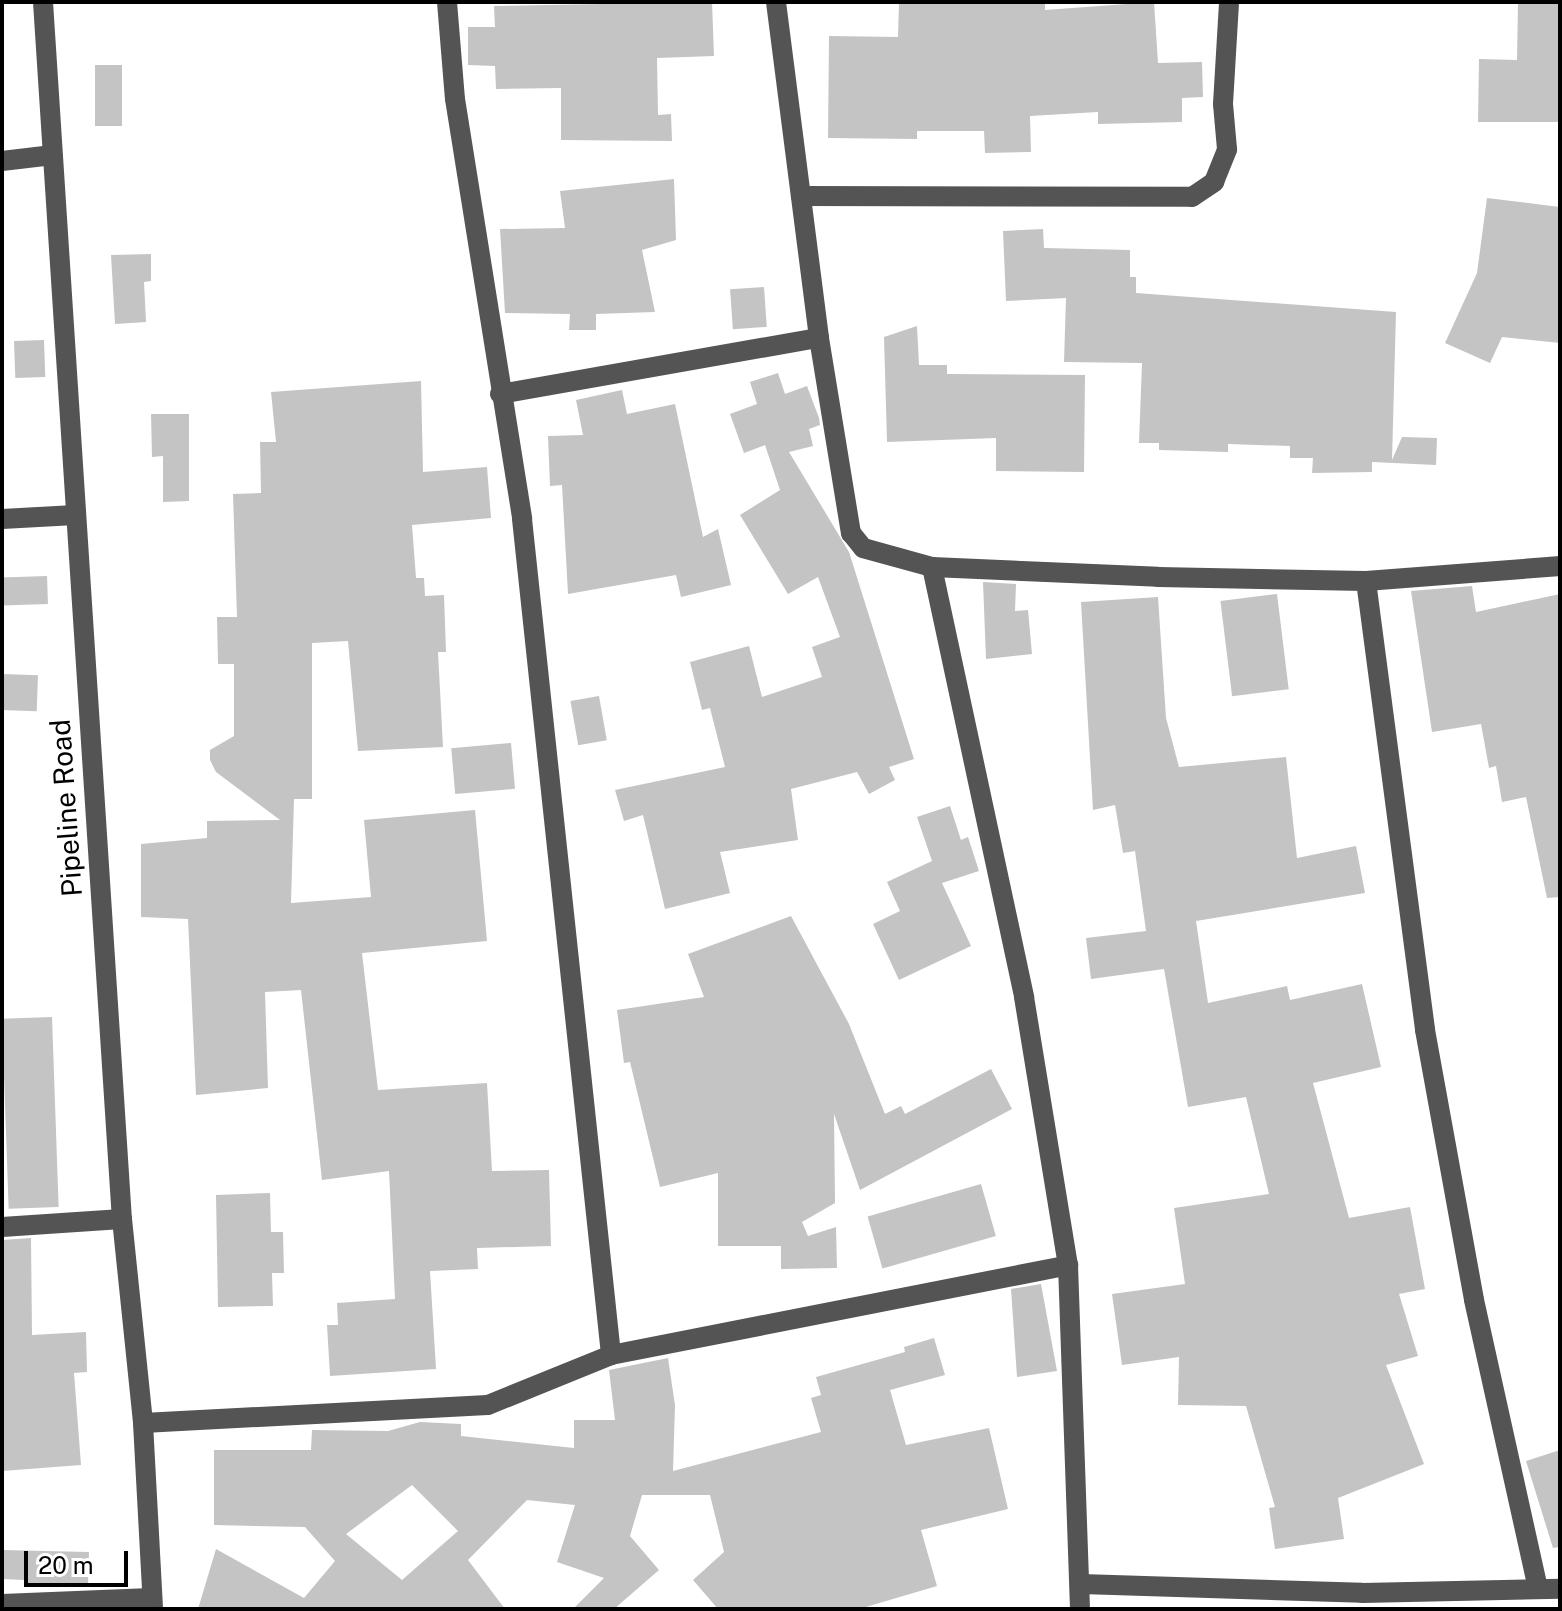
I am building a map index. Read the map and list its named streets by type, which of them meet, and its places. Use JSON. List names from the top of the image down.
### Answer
{
  "streets": {
    "street": ["Pipeline Road"]
  },
  "scale_bar": "20 m"
}
